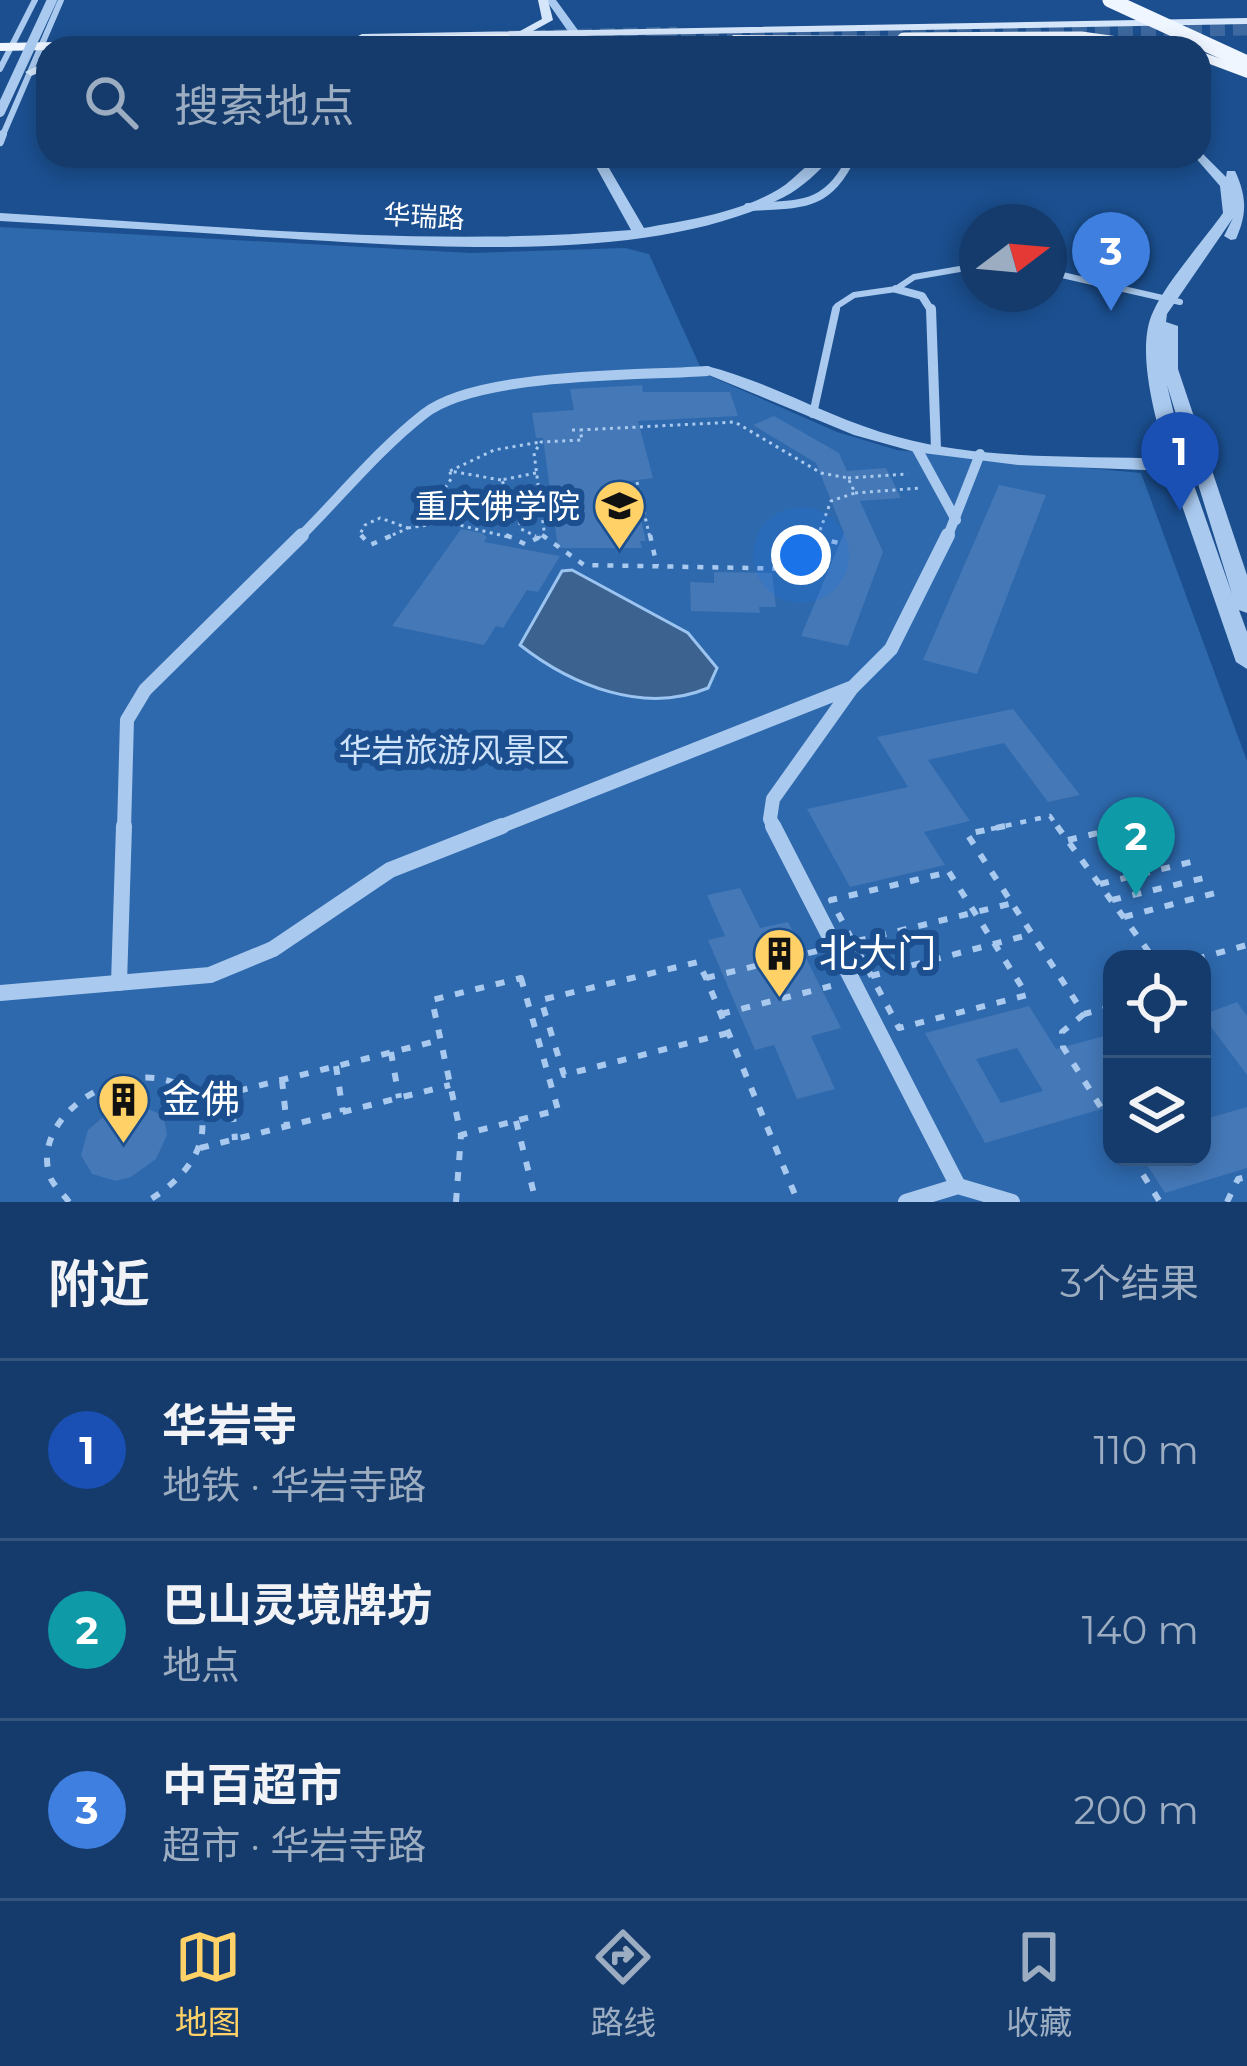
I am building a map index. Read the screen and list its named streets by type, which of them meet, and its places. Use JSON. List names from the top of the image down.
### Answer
{
  "streets": {
    "street": ["华瑞路"]
  },
  "parks": ["华岩旅游风景区"],
  "places": {
    "school or university": ["重庆佛学院"],
    "building": ["北大门", "金佛"]
  },
  "north": "right",
  "page": {
    "search": "搜索地点",
    "pins": ["3", "1", "2"],
    "heading": ["附近", "3个结果"],
    "list": [
      {
        "mark": "1",
        "name": "华岩寺",
        "note": "地铁 · 华岩寺路",
        "value": "110 m"
      },
      {
        "mark": "2",
        "name": "巴山灵境牌坊",
        "note": "地点",
        "value": "140 m"
      },
      {
        "mark": "3",
        "name": "中百超市",
        "note": "超市 · 华岩寺路",
        "value": "200 m"
      }
    ],
    "nav": ["地图", "路线", "收藏"]
  }
}
